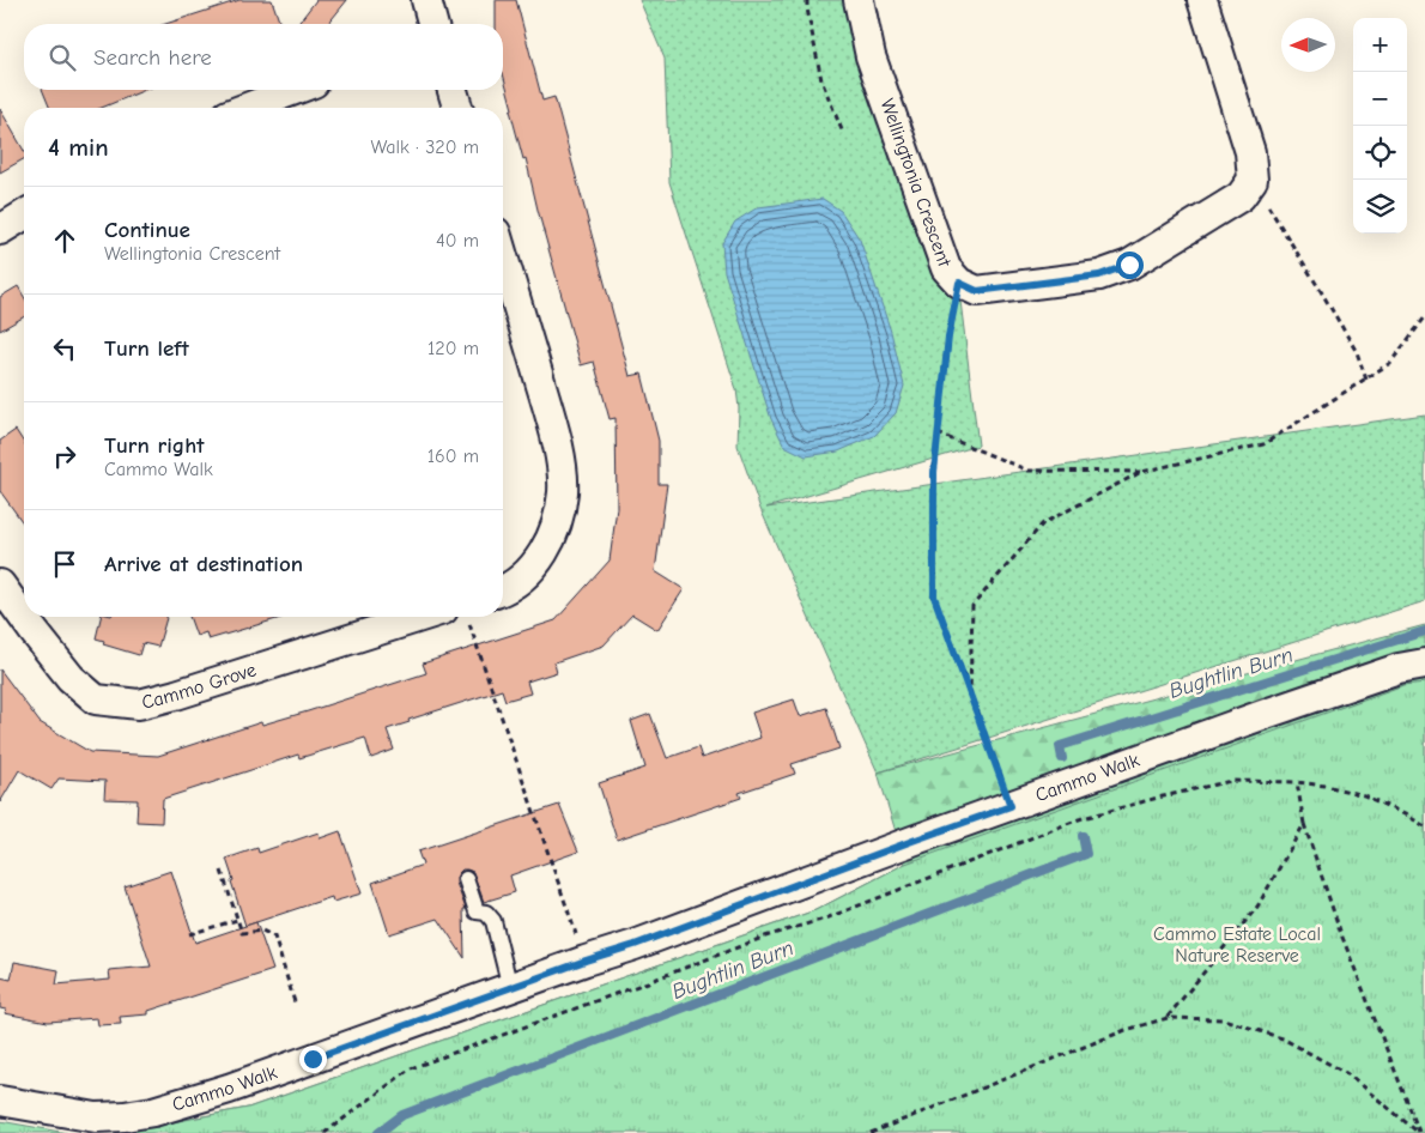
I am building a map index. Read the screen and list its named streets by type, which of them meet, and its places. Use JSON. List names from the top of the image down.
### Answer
{
  "streets": {
    "street": ["Wellingtonia Crescent", "Cammo Grove", "Cammo Walk"]
  },
  "water": ["Bughtlin Burn"],
  "parks": ["Cammo Estate Local Nature Reserve"],
  "north": "left",
  "page": {
    "map_buttons": ["+", "−"],
    "search": "Search here",
    "heading": ["4 min", "Walk · 320 m"],
    "list": [
      ["Continue", "Wellingtonia Crescent", "40 m"],
      ["Turn left", "120 m"],
      ["Turn right", "Cammo Walk", "160 m"],
      "Arrive at destination"
    ]
  }
}
